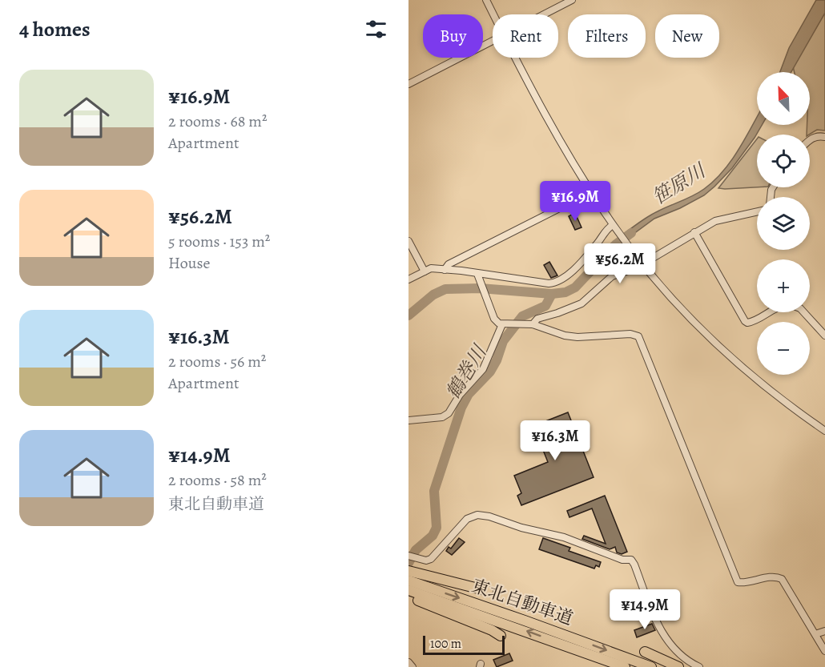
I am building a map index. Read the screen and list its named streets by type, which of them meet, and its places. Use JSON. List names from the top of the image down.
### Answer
{
  "streets": {
    "highway": ["東北自動車道"]
  },
  "water": ["笹原川", "鶴巻川"],
  "scale_bar": "100 m",
  "north": "top left",
  "page": {
    "heading": "4 homes",
    "chip": [
      "Buy",
      "Rent",
      "Filters",
      "New"
    ],
    "list": [
      {
        "name": "¥16.9M",
        "note": "2 rooms · 68 m² · Apartment"
      },
      {
        "name": "¥56.2M",
        "note": "5 rooms · 153 m² · House"
      },
      {
        "name": "¥16.3M",
        "note": "2 rooms · 56 m² · Apartment"
      },
      {
        "name": "¥14.9M",
        "note": "2 rooms · 58 m² · 東北自動車道"
      }
    ],
    "map_buttons": ["+", "−"],
    "price": [
      "¥16.9M",
      "¥56.2M",
      "¥16.3M",
      "¥14.9M"
    ],
    "scale": "100 m"
  }
}
